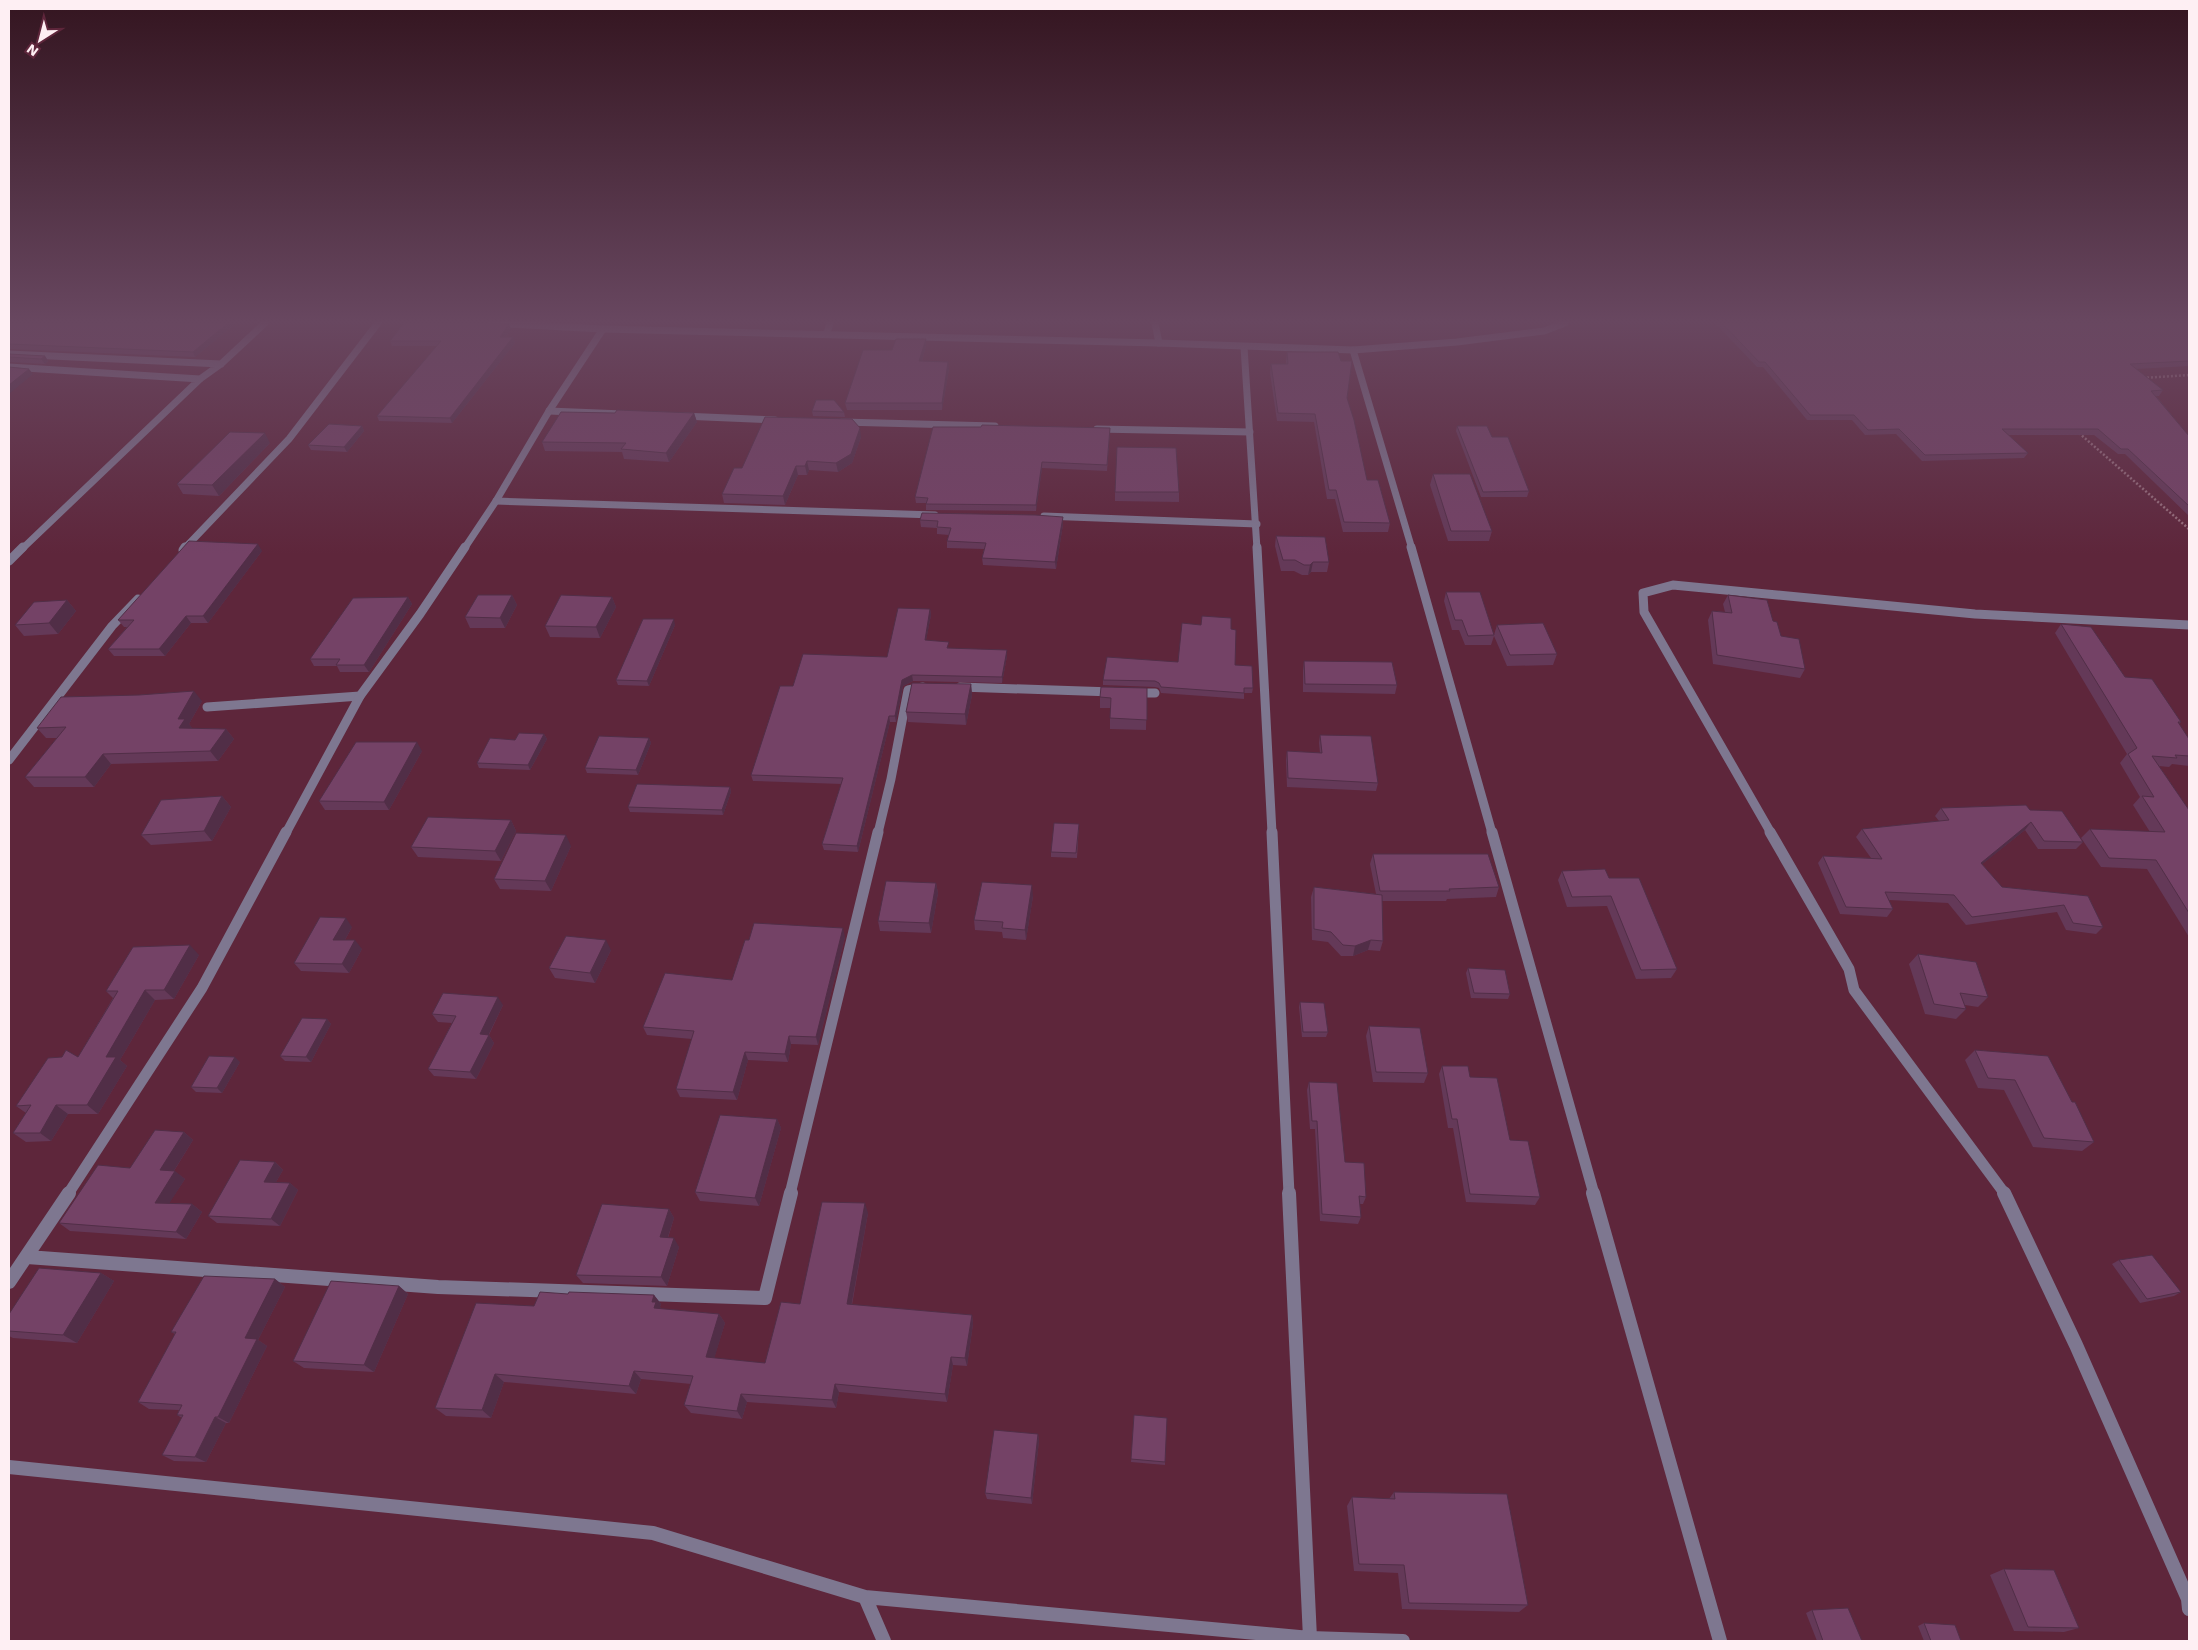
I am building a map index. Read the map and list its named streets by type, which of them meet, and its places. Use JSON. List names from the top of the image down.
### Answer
{
  "north": "bottom left"
}
